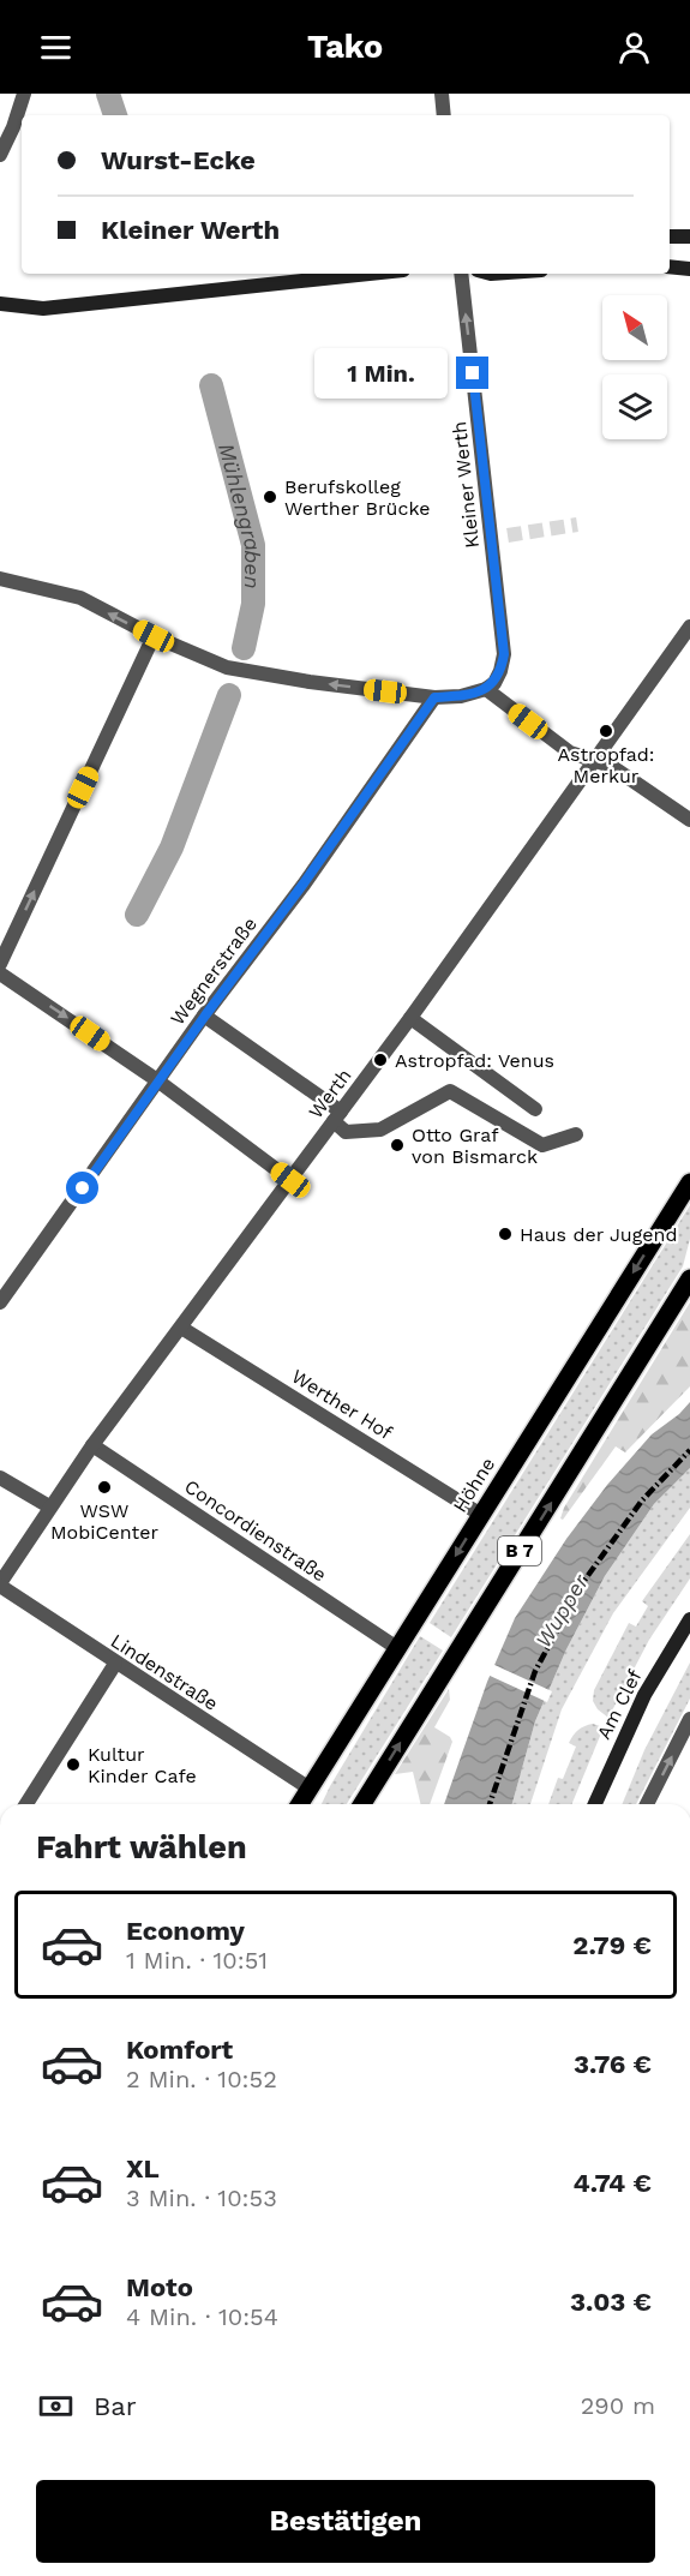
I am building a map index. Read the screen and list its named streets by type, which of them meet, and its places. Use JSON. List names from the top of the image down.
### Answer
{
  "streets": {
    "main road": ["Höhne", "B 7", "Am Clef"],
    "street": [
      "Kleiner Werth",
      "Wegnerstraße",
      "Werth",
      "Werther Hof",
      "Concordienstraße",
      "Lindenstraße"
    ]
  },
  "crossings": [
    ["Werth", "Werther Hof"],
    ["Werth", "Concordienstraße"],
    ["Werth", "Lindenstraße"],
    ["Werther Hof", "Höhne"],
    ["Höhne", "Concordienstraße"],
    ["Höhne", "Lindenstraße"]
  ],
  "one_way": ["Kleiner Werth"],
  "water": ["Mühlengraben", "Wupper"],
  "places": [
    "Berufskolleg Werther Brücke",
    "Astropfad: Merkur",
    "Astropfad: Venus",
    "Otto Graf von Bismarck",
    "Haus der Jugend",
    "WSW MobiCenter",
    "Kultur Kinder Cafe"
  ],
  "north": "top left",
  "page": {
    "header": "Tako",
    "banner": ["Wurst-Ecke", "Kleiner Werth"],
    "bubble": "1 Min.",
    "heading": "Fahrt wählen",
    "list": [
      {
        "name": "Economy",
        "note": "1 Min. · 10:51",
        "value": "2.79 €"
      },
      {
        "name": "Komfort",
        "note": "2 Min. · 10:52",
        "value": "3.76 €"
      },
      {
        "name": "XL",
        "note": "3 Min. · 10:53",
        "value": "4.74 €"
      },
      {
        "name": "Moto",
        "note": "4 Min. · 10:54",
        "value": "3.03 €"
      }
    ],
    "pay": ["Bar", "290 m"],
    "buttons": "Bestätigen"
  }
}
